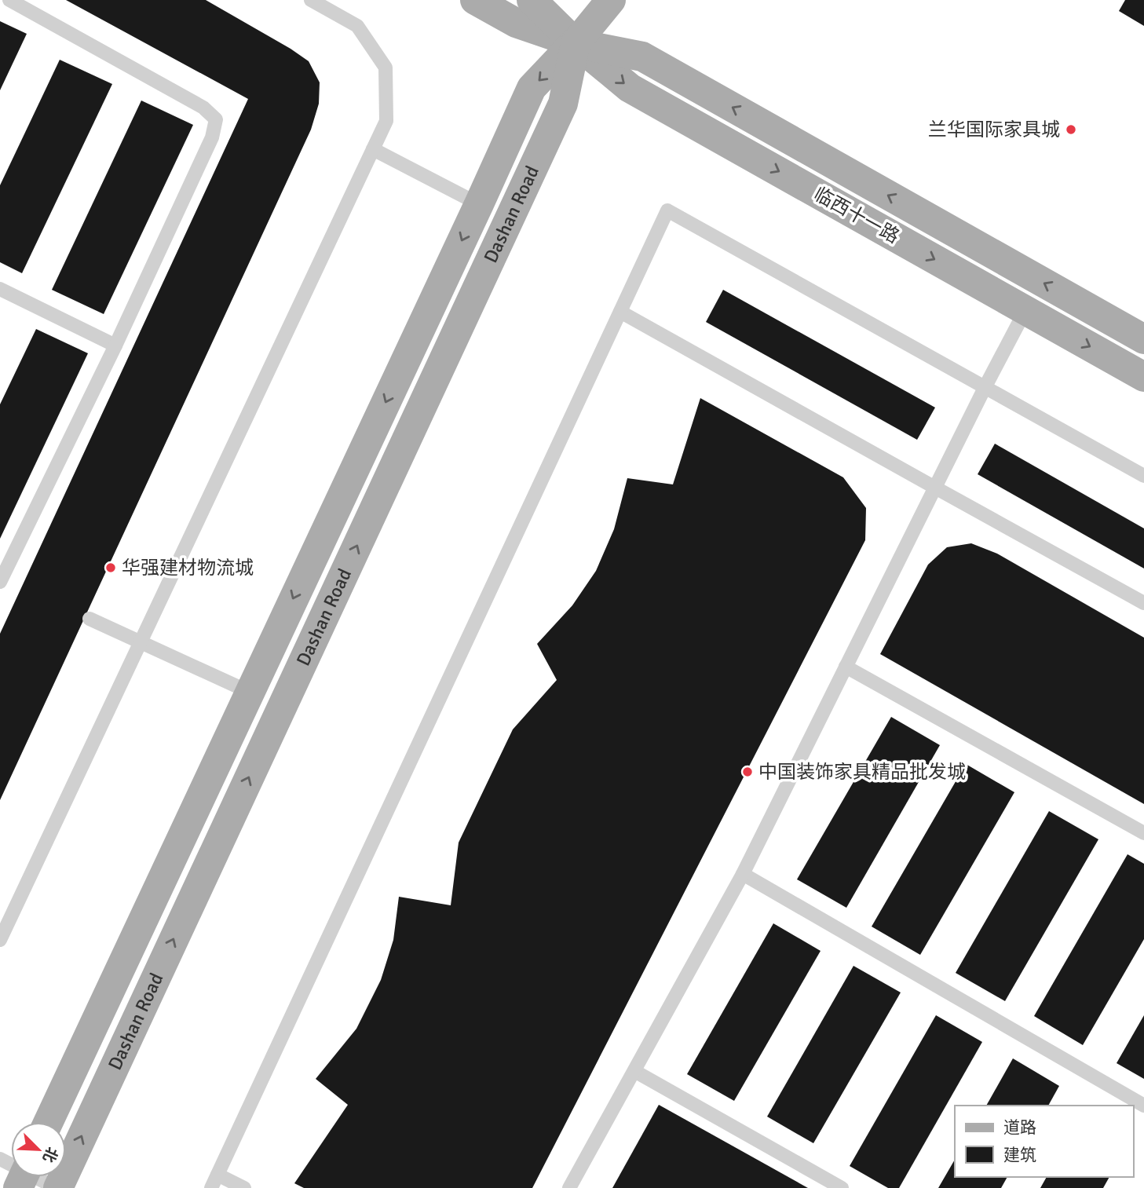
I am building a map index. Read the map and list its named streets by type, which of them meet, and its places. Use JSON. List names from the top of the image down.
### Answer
{
  "streets": {
    "main road": ["Dashan Road", "临西十一路"]
  },
  "crossings": [
    ["Dashan Road", "临西十一路"]
  ],
  "places": ["兰华国际家具城", "华强建材物流城", "中国装饰家具精品批发城"],
  "legend": ["道路", "建筑"],
  "north": "bottom right"
}
